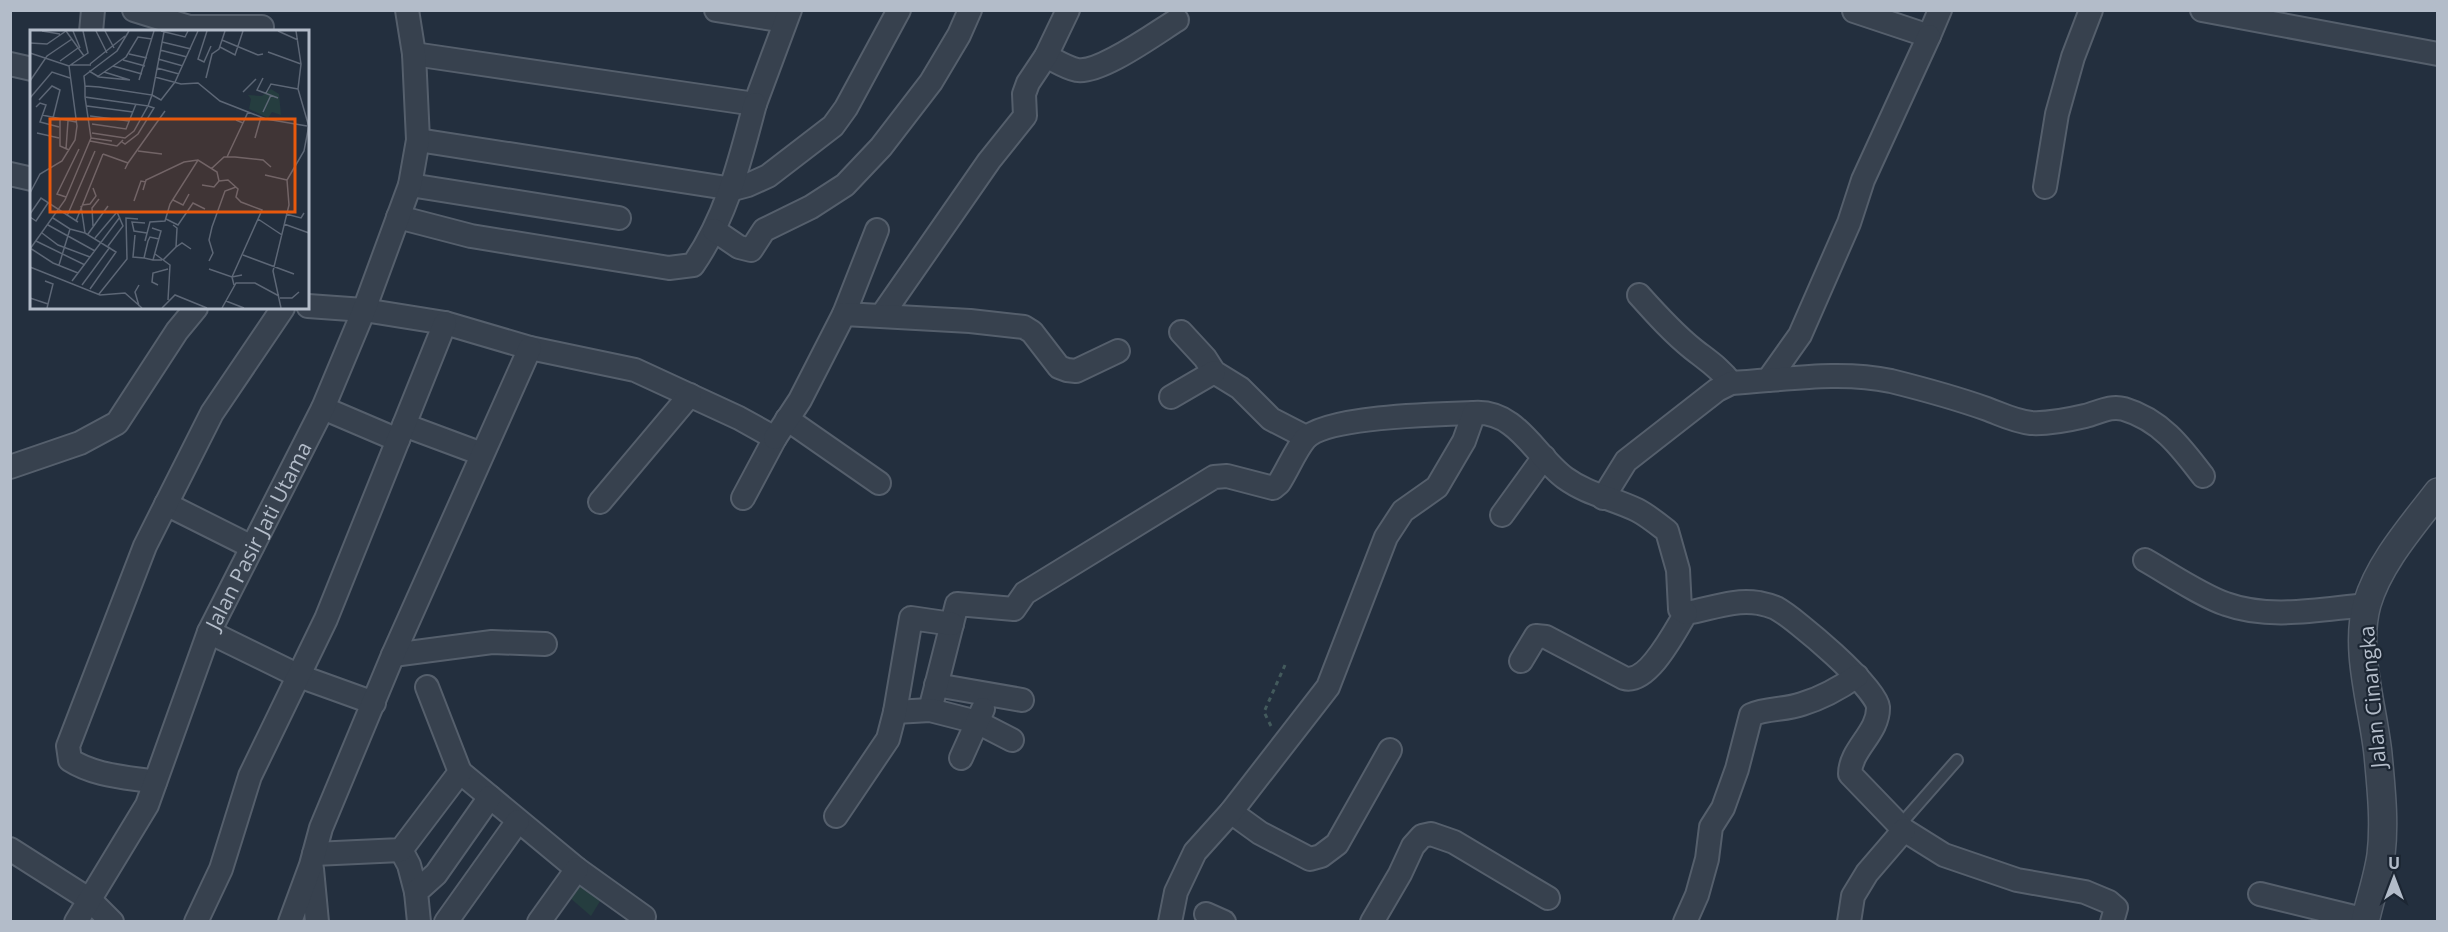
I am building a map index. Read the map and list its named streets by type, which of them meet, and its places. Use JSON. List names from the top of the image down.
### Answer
{
  "streets": {
    "street": ["Jalan Pasir Jati Utama", "Jalan Cinangka"]
  },
  "north": "top"
}
